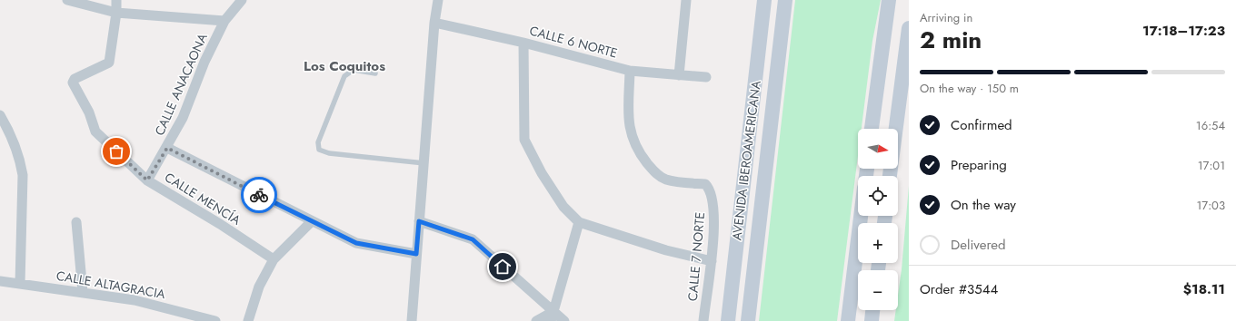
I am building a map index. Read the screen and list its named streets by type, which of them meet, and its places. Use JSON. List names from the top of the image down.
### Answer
{
  "streets": {
    "street": [
      "CALLE 6 NORTE",
      "CALLE ANACAONA",
      "AVENIDA IBEROAMERICANA",
      "CALLE MENCÍA",
      "CALLE 7 NORTE",
      "CALLE ALTAGRACIA"
    ]
  },
  "crossings": [
    ["CALLE 6 NORTE", "CALLE 7 NORTE"],
    ["CALLE ANACAONA", "CALLE MENCÍA"]
  ],
  "districts": ["Los Coquitos"],
  "north": "right",
  "page": {
    "heading": ["2 min", "Arriving in", "17:18–17:23"],
    "panel": ["Order #3544", "$18.11"],
    "bar": "On the way · 150 m",
    "list": [
      ["Confirmed", "16:54"],
      ["Preparing", "17:01"],
      ["On the way", "17:03"],
      "Delivered"
    ],
    "map_buttons": ["+", "−"]
  }
}
